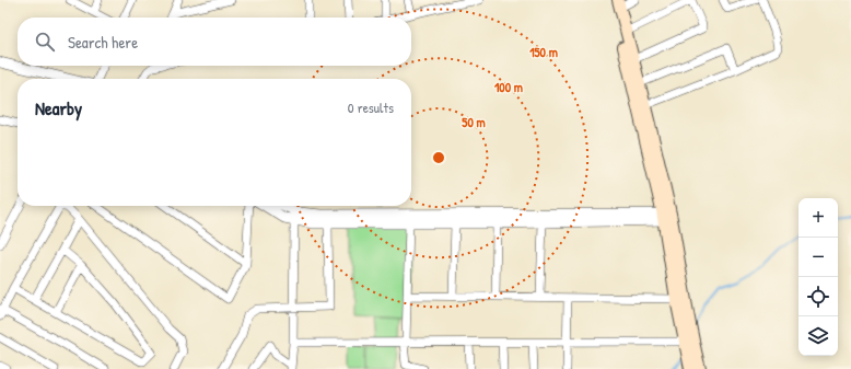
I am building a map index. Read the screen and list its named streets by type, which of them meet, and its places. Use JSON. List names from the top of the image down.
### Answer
{
  "page": {
    "search": "Search here",
    "heading": ["Nearby", "0 results"],
    "map_buttons": ["+", "−"]
  },
  "rings": ["150 m", "100 m", "50 m"]
}
